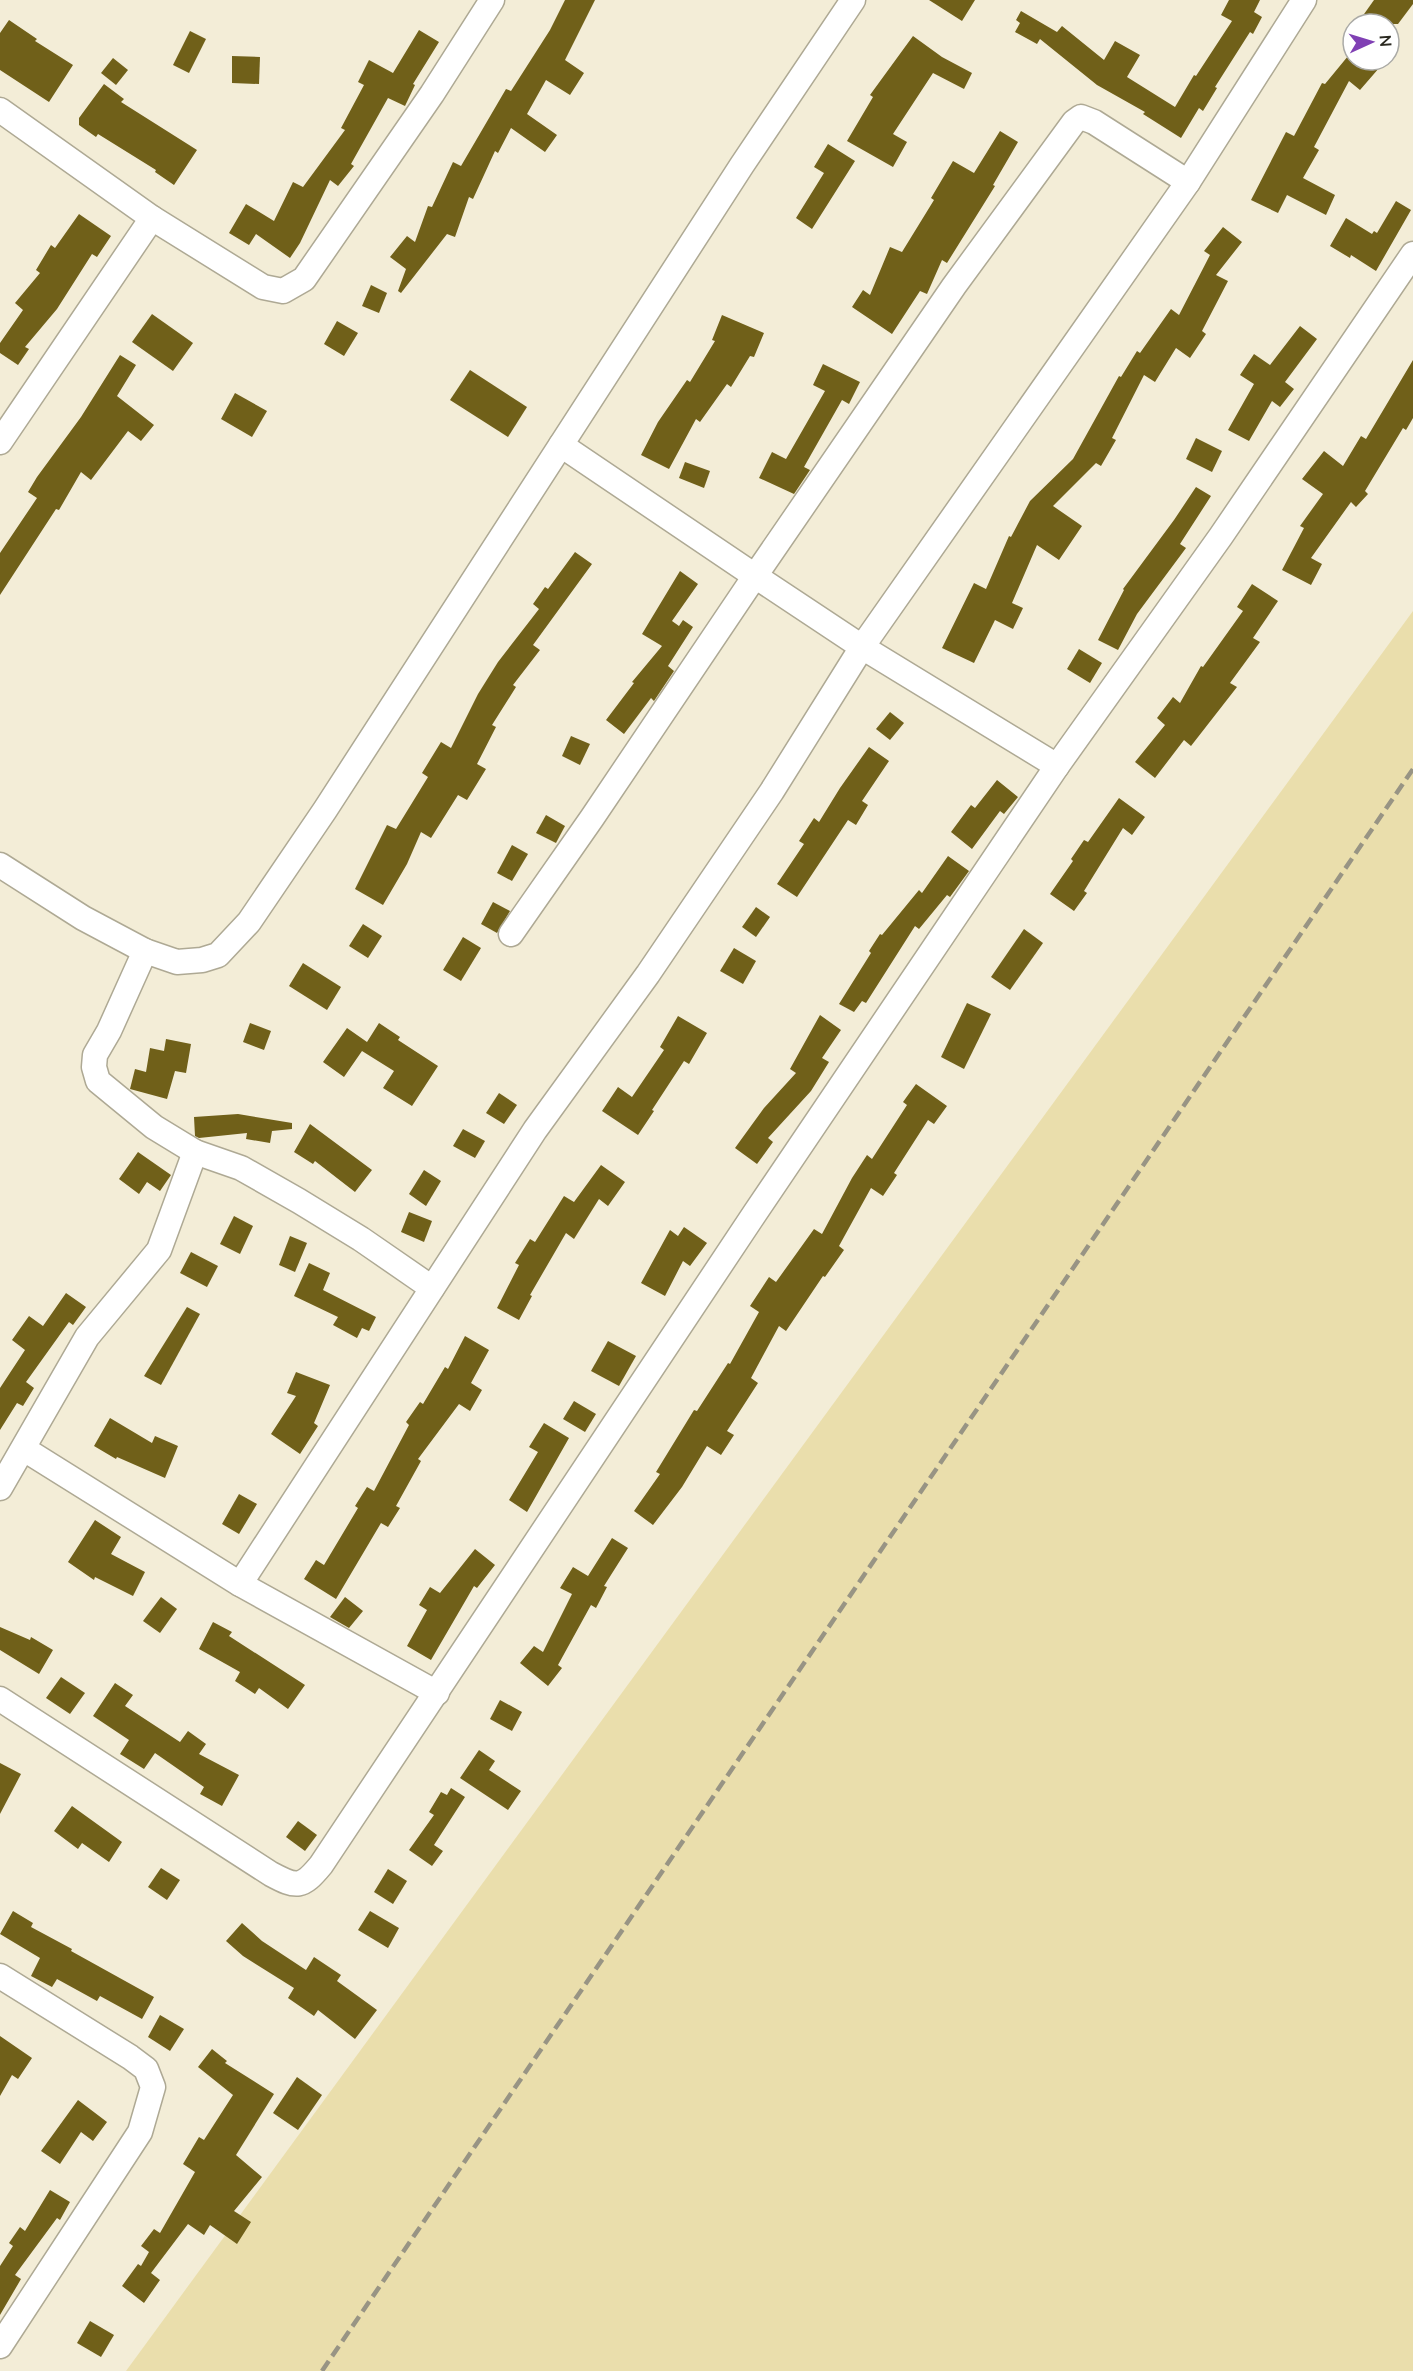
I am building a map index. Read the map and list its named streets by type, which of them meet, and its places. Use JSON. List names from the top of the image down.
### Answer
{
  "north": "right"
}
